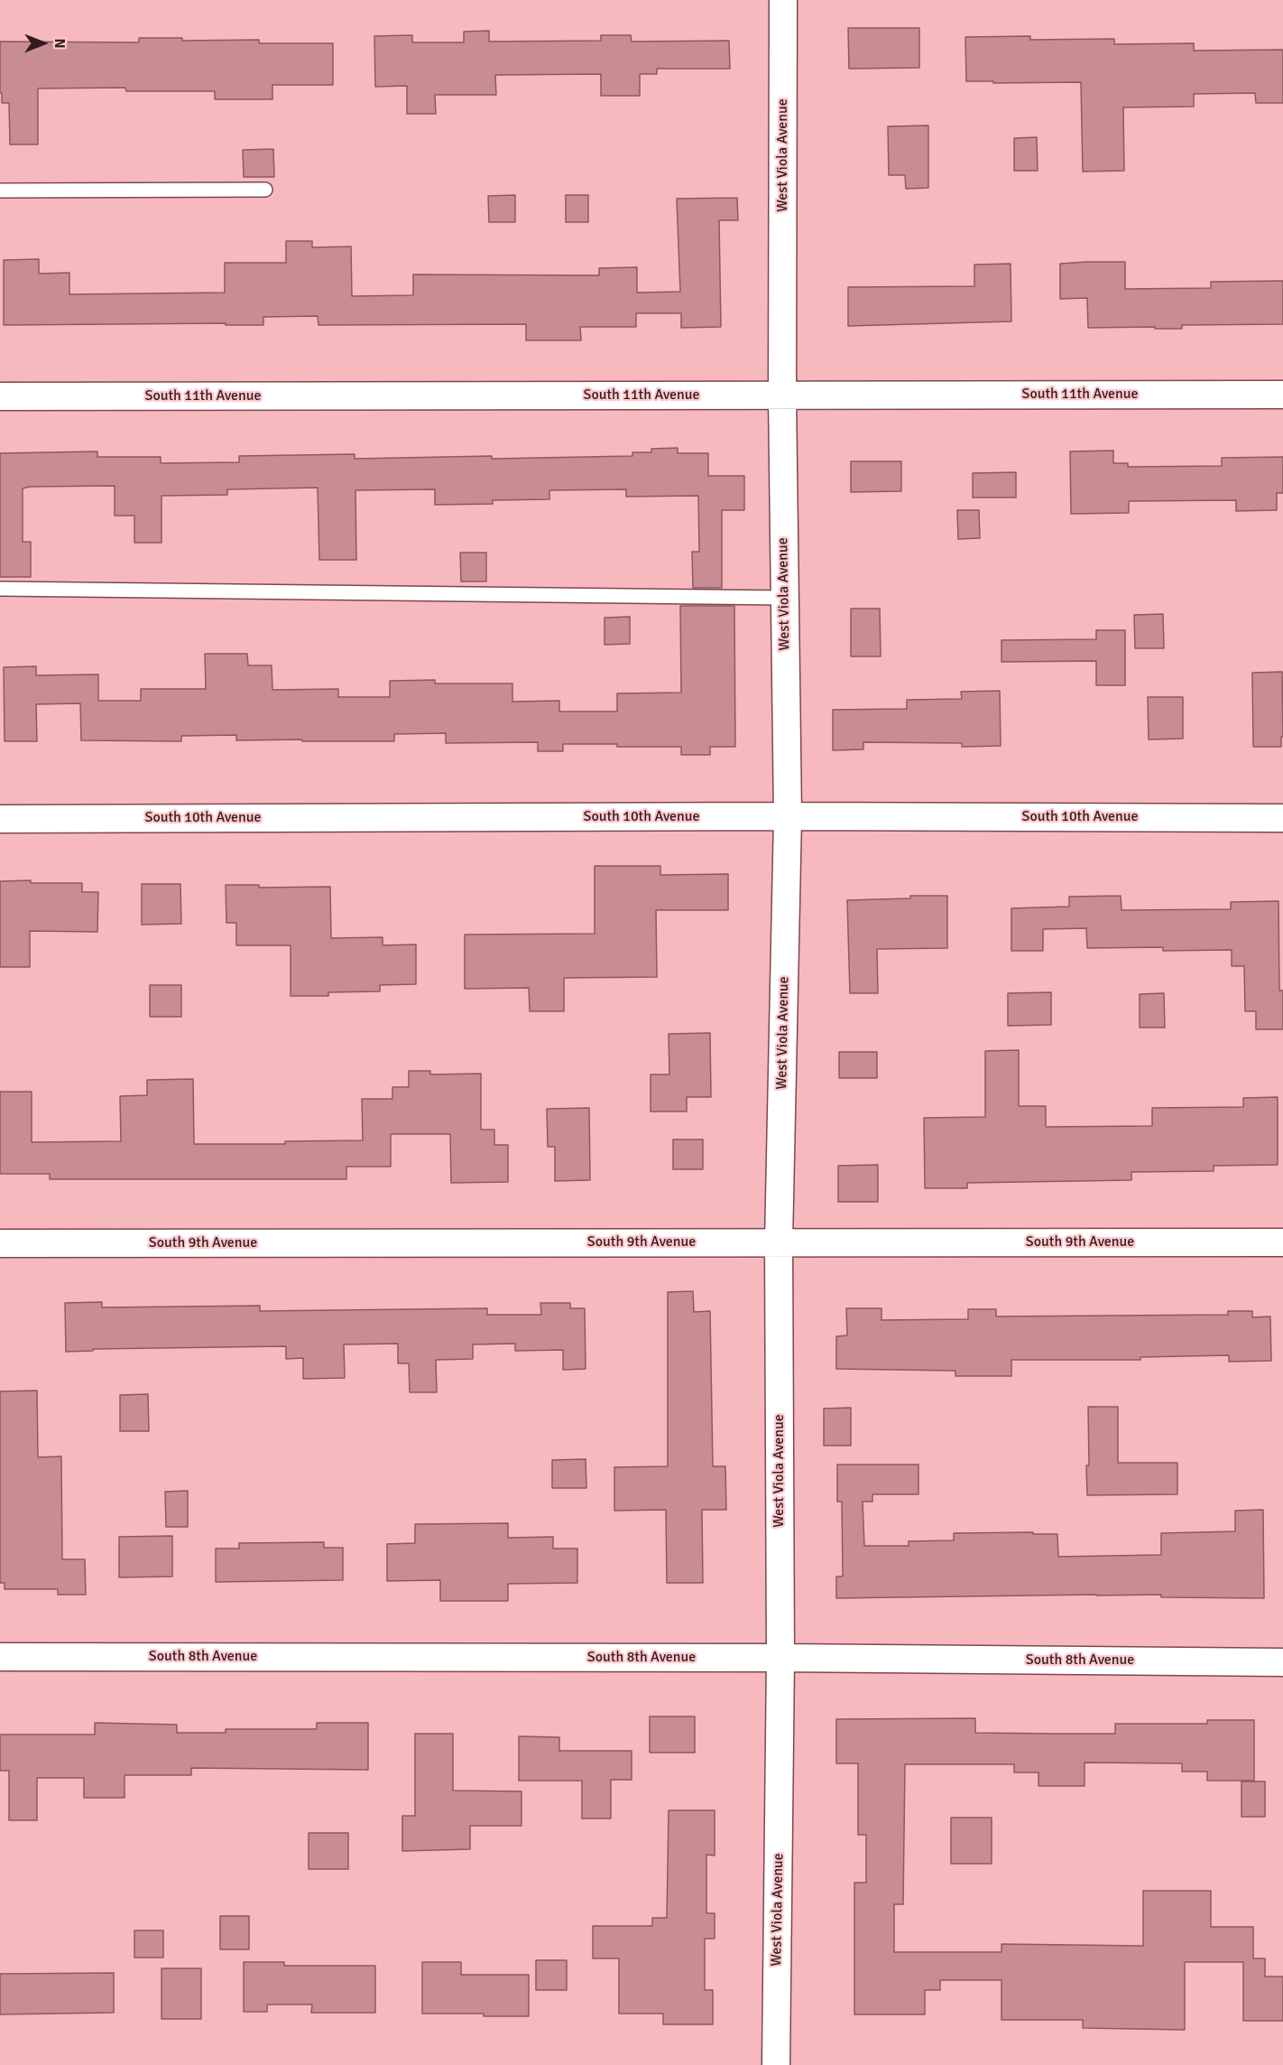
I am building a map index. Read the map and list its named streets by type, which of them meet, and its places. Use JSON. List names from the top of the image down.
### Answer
{
  "streets": {
    "street": [
      "West Viola Avenue",
      "South 11th Avenue",
      "South 10th Avenue",
      "South 9th Avenue",
      "South 8th Avenue"
    ]
  },
  "crossings": [
    ["West Viola Avenue", "South 11th Avenue"],
    ["West Viola Avenue", "South 10th Avenue"],
    ["West Viola Avenue", "South 9th Avenue"],
    ["West Viola Avenue", "South 8th Avenue"]
  ],
  "north": "right"
}
